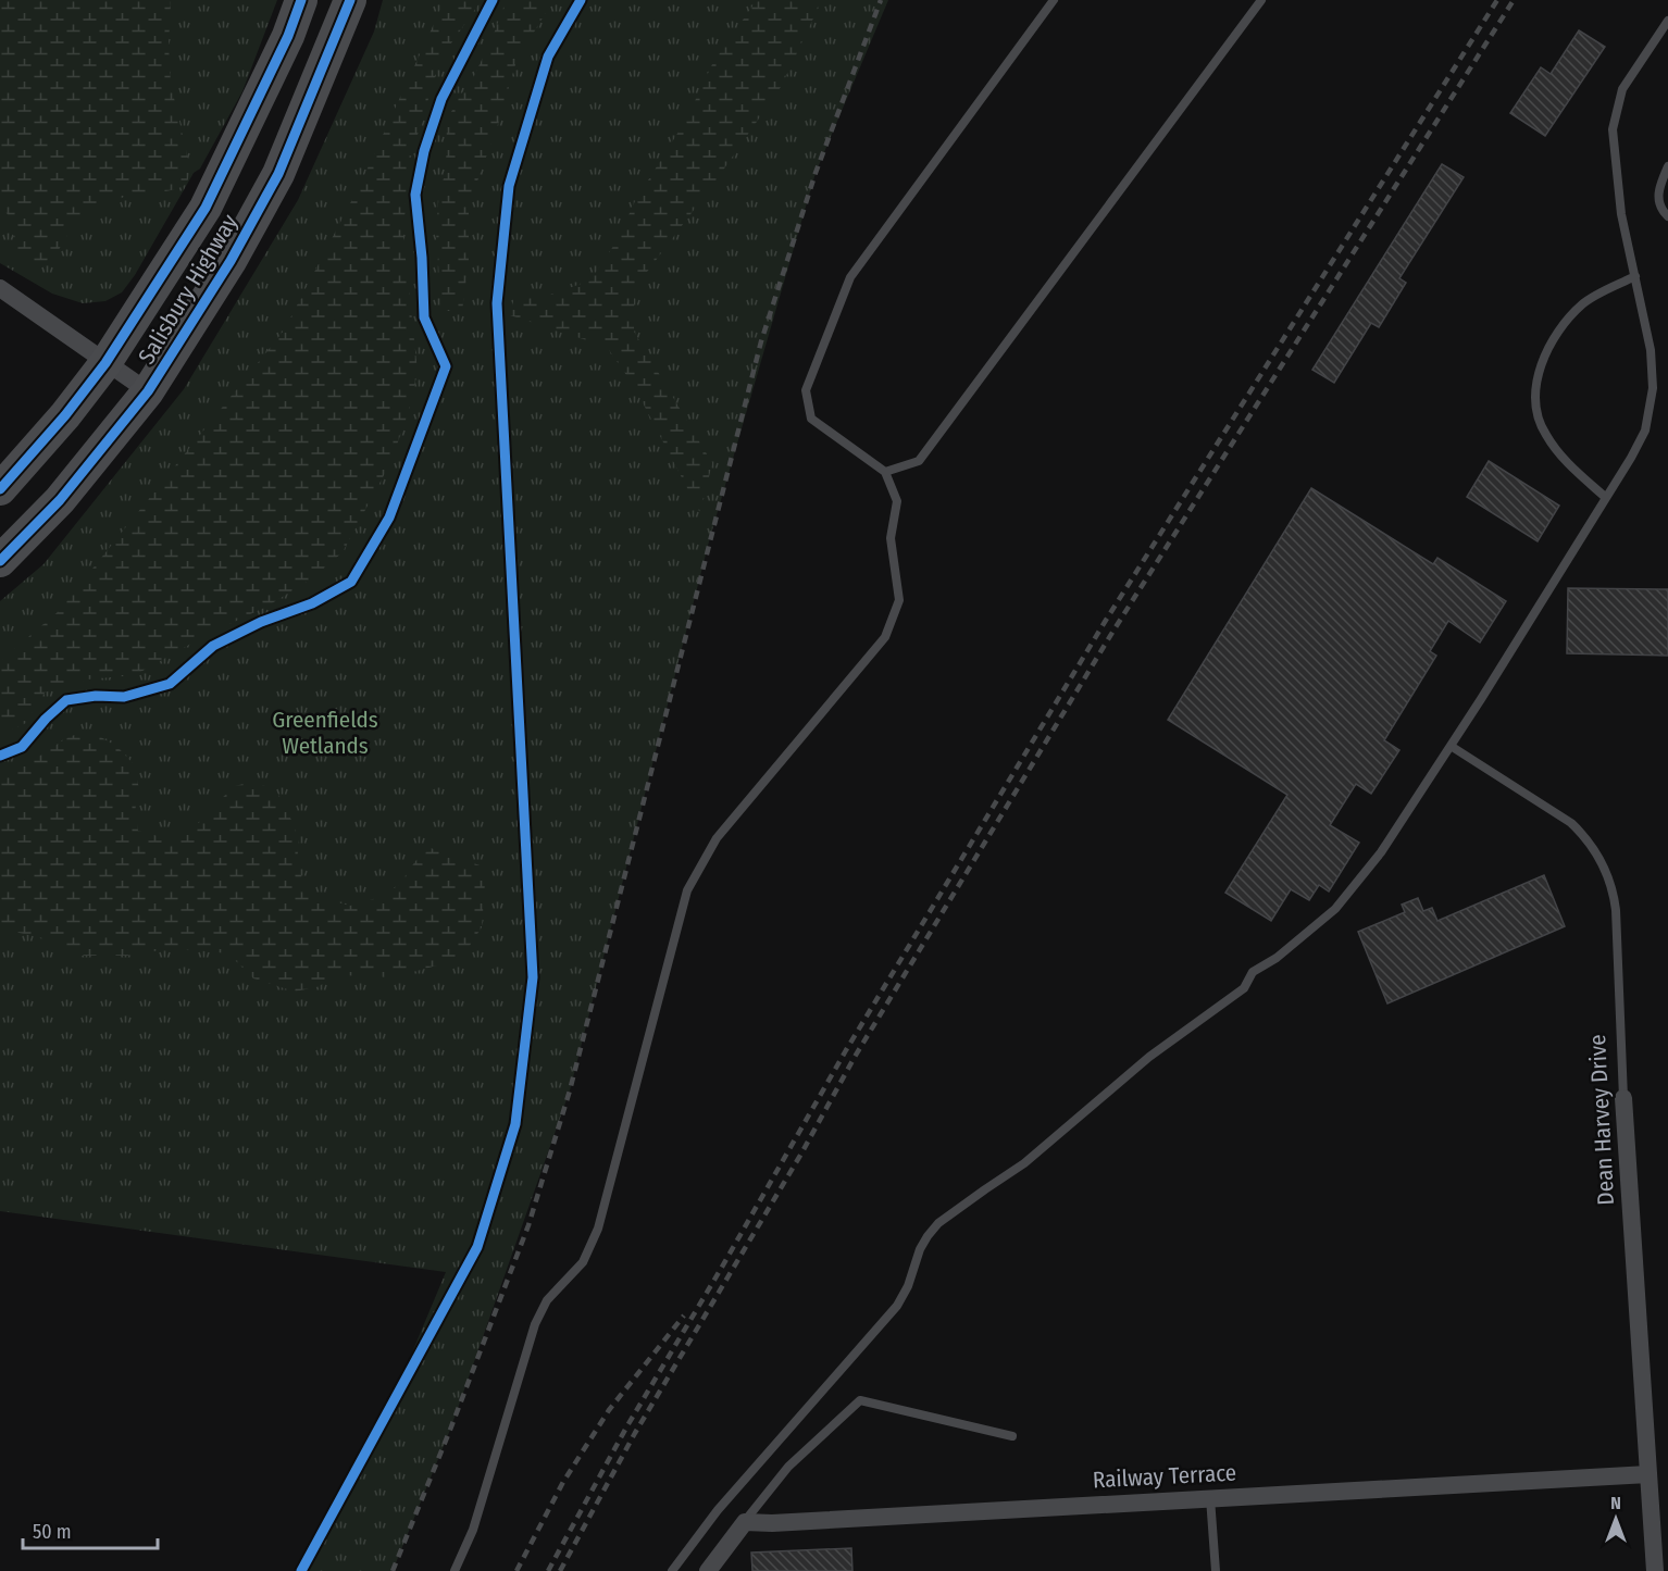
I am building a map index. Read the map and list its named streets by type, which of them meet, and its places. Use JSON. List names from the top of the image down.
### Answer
{
  "streets": {
    "highway": ["Salisbury Highway"],
    "street": ["Dean Harvey Drive", "Railway Terrace"]
  },
  "crossings": [
    ["Dean Harvey Drive", "Railway Terrace"]
  ],
  "parks": ["Greenfields Wetlands"],
  "scale_bar": "50 m",
  "north": "top"
}
